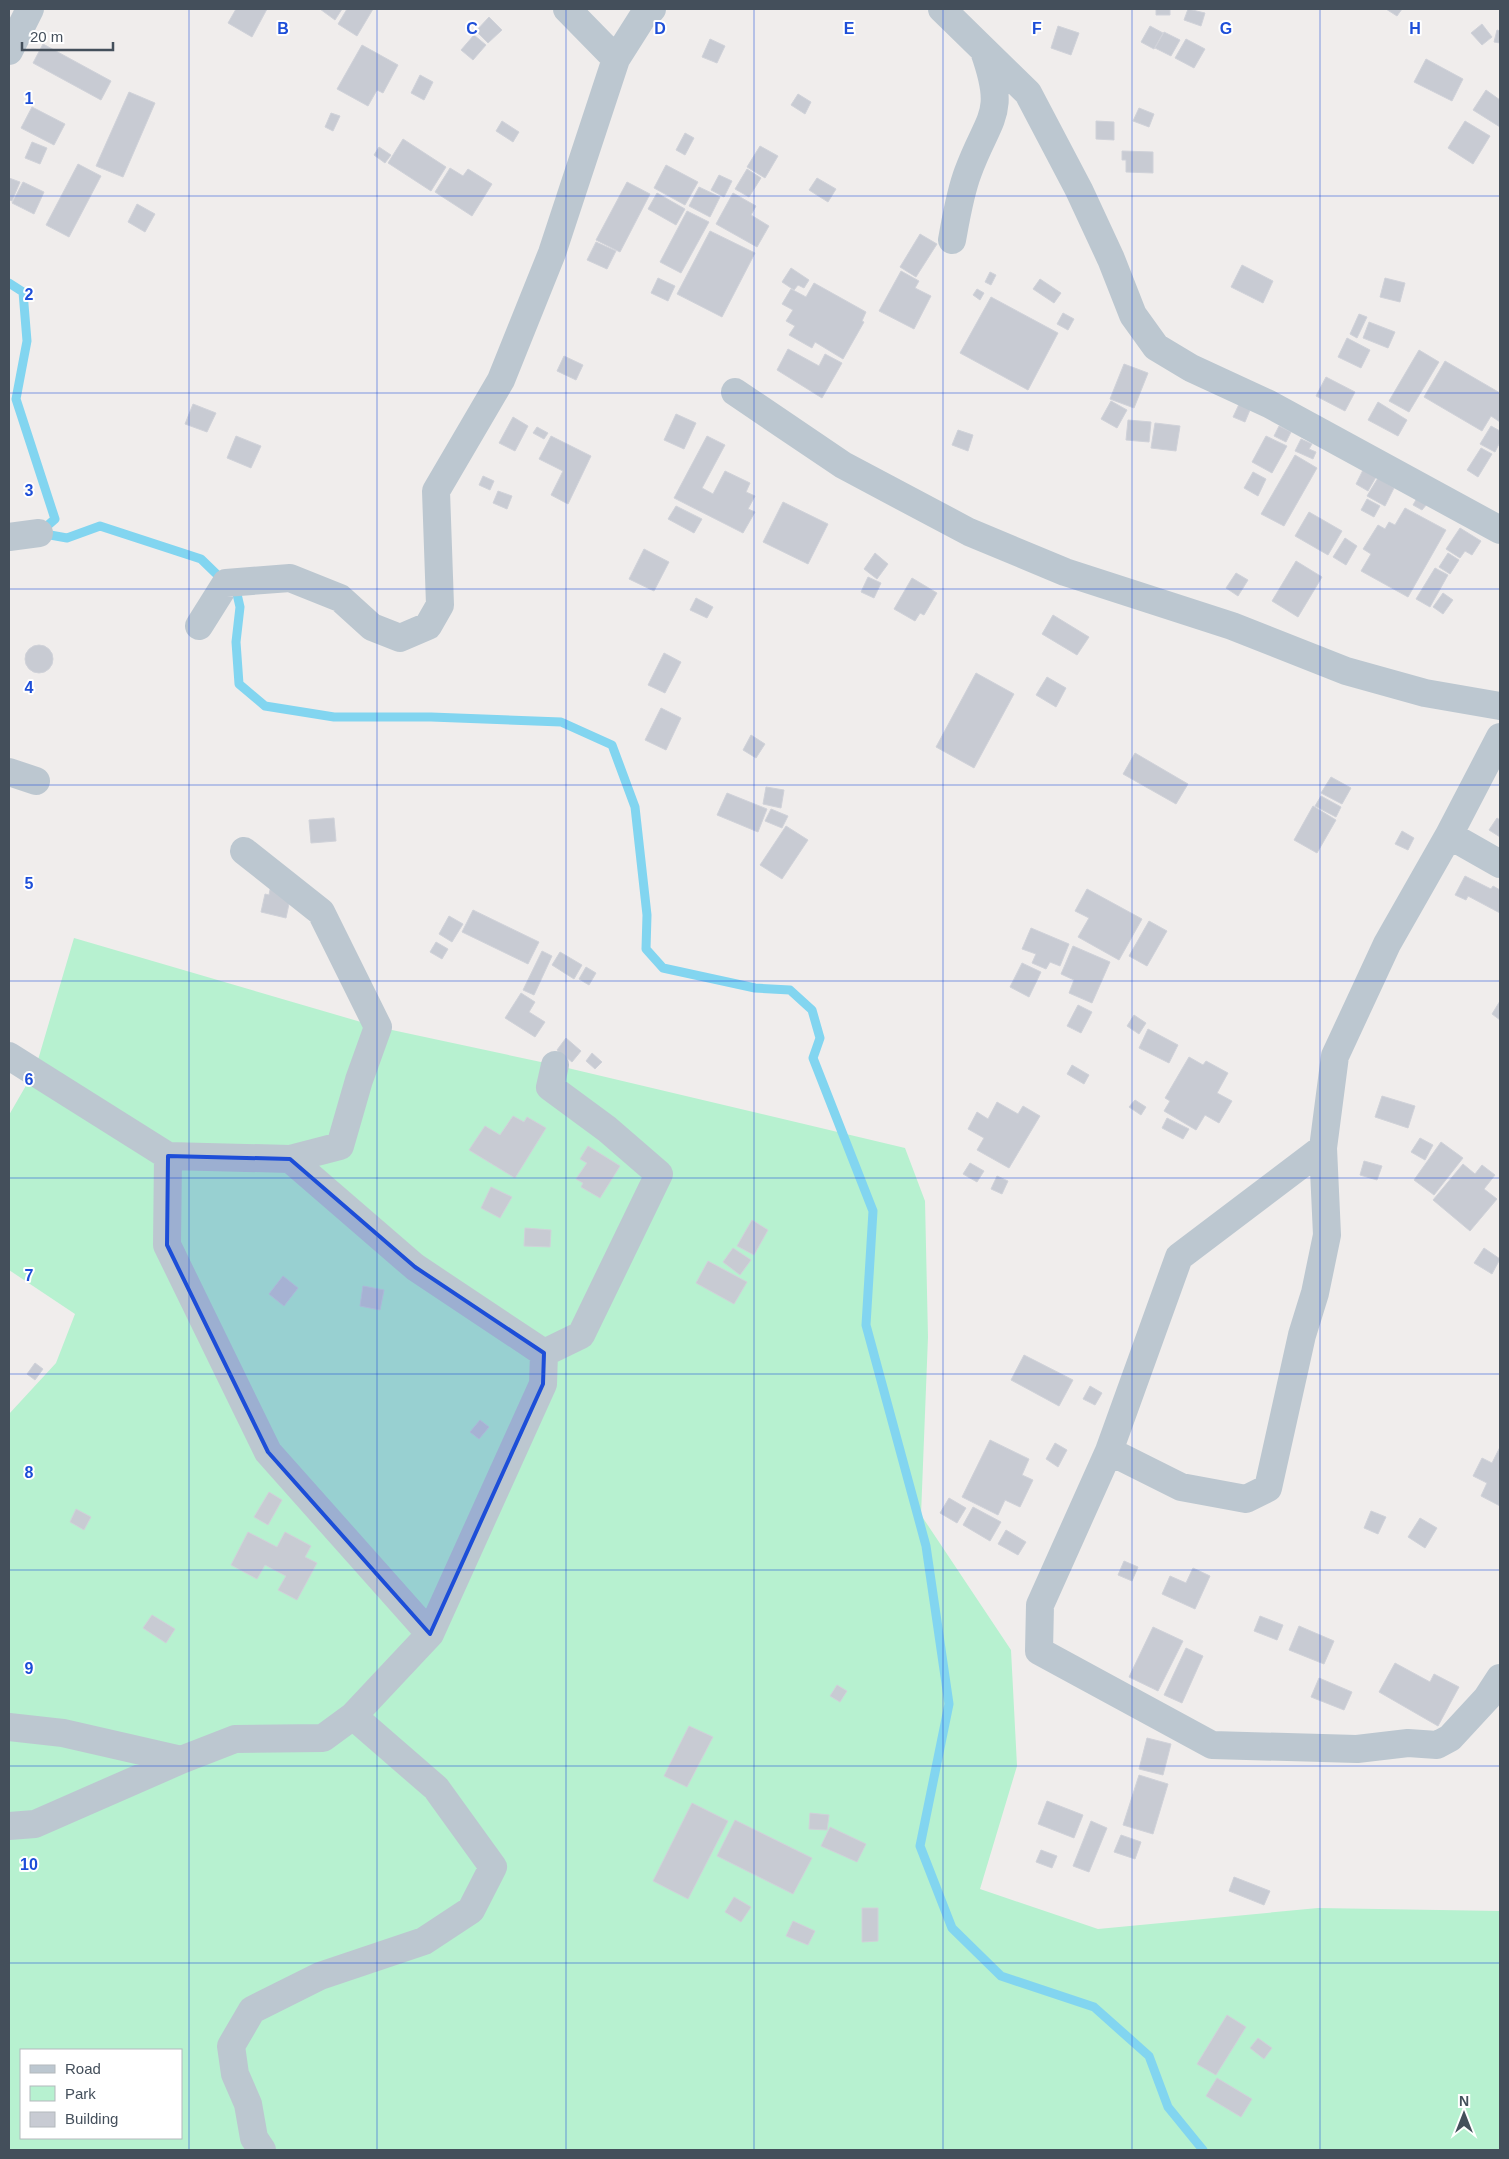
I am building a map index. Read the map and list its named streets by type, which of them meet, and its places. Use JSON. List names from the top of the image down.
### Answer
{
  "legend": ["Road", "Park", "Building"],
  "scale_bar": "20 m",
  "north": "top",
  "grid": {
    "columns": [
      "B",
      "C",
      "D",
      "E",
      "F",
      "G",
      "H"
    ],
    "rows": [
      "1",
      "2",
      "3",
      "4",
      "5",
      "6",
      "7",
      "8",
      "9",
      "10"
    ]
  }
}
